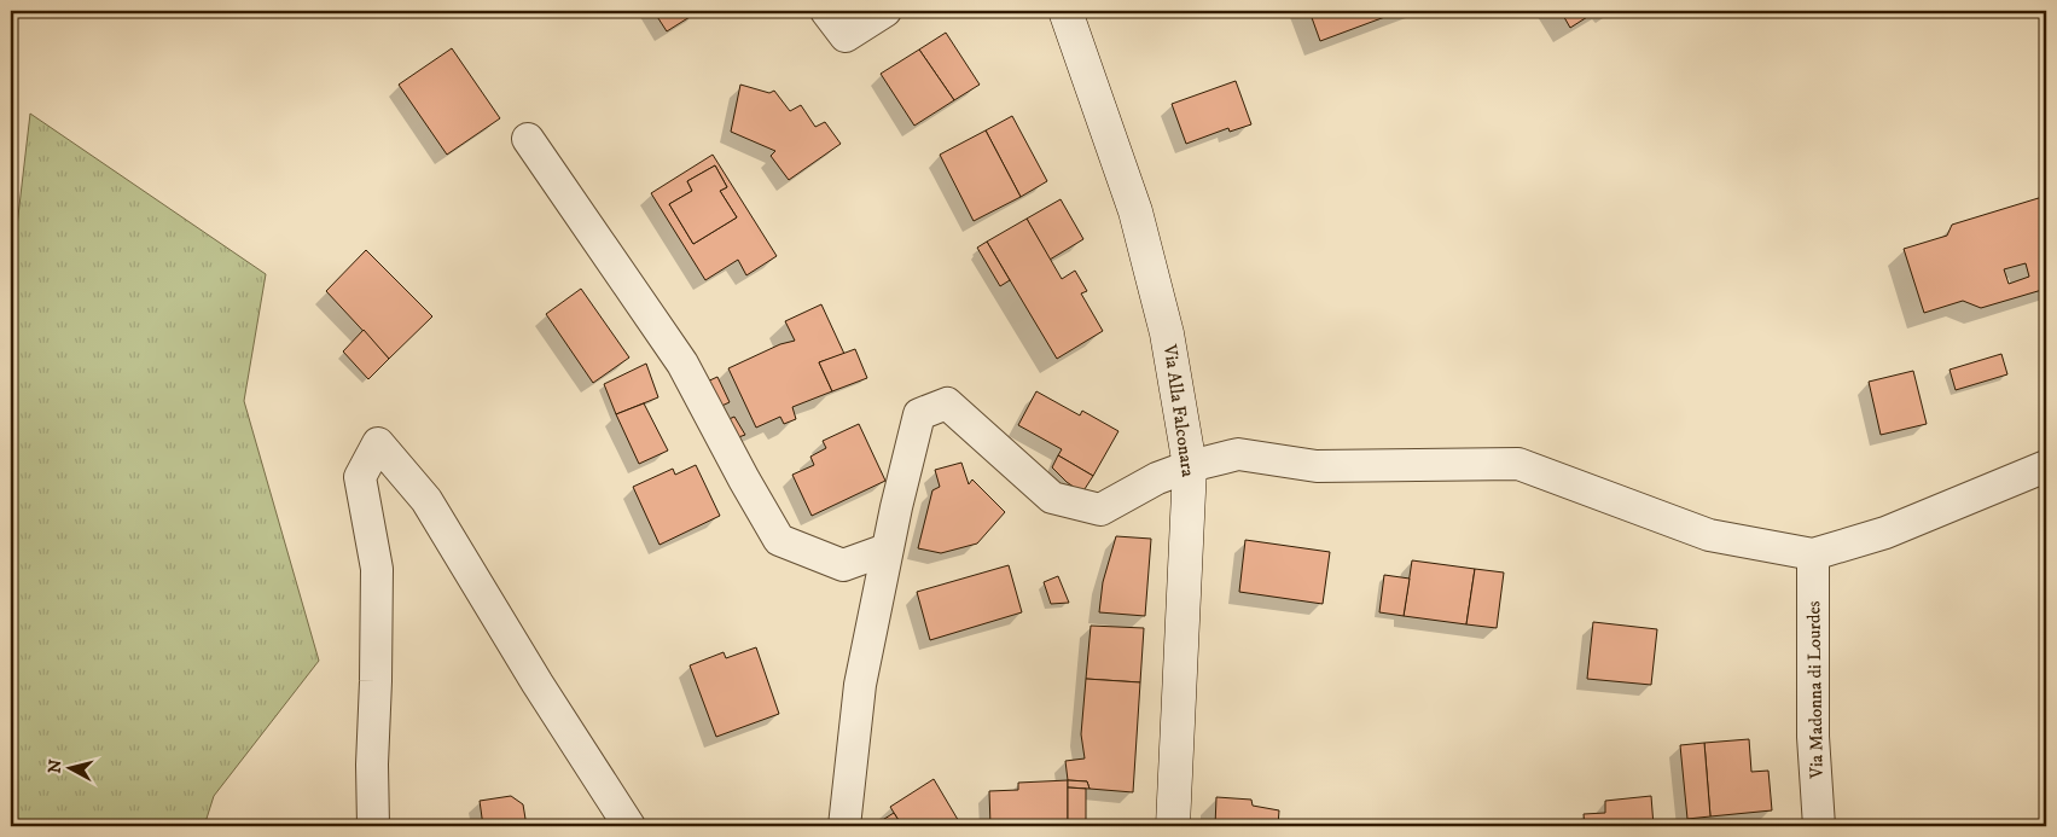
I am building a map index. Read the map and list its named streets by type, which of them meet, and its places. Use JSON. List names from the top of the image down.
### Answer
{
  "streets": {
    "street": ["Via Alla Falconara", "Via Madonna di Lourdes"]
  },
  "north": "left"
}
